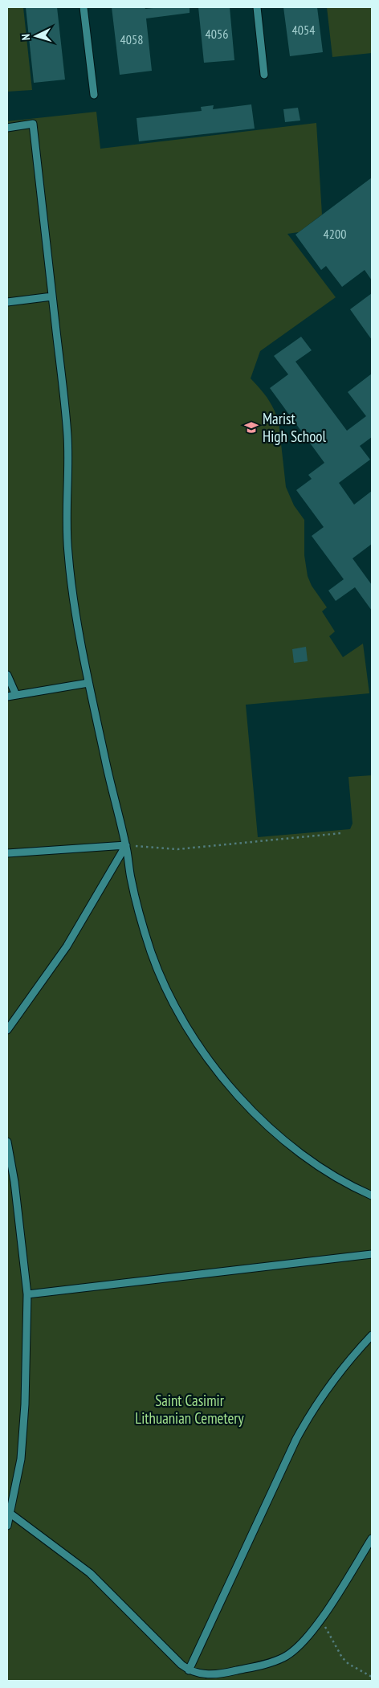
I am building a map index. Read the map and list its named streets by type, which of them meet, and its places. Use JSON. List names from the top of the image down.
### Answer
{
  "parks": ["Saint Casimir Lithuanian Cemetery"],
  "places": {
    "school or university": ["Marist High School"]
  },
  "house_numbers": [
    "4054",
    "4056",
    "4058",
    "4200"
  ],
  "north": "left"
}
